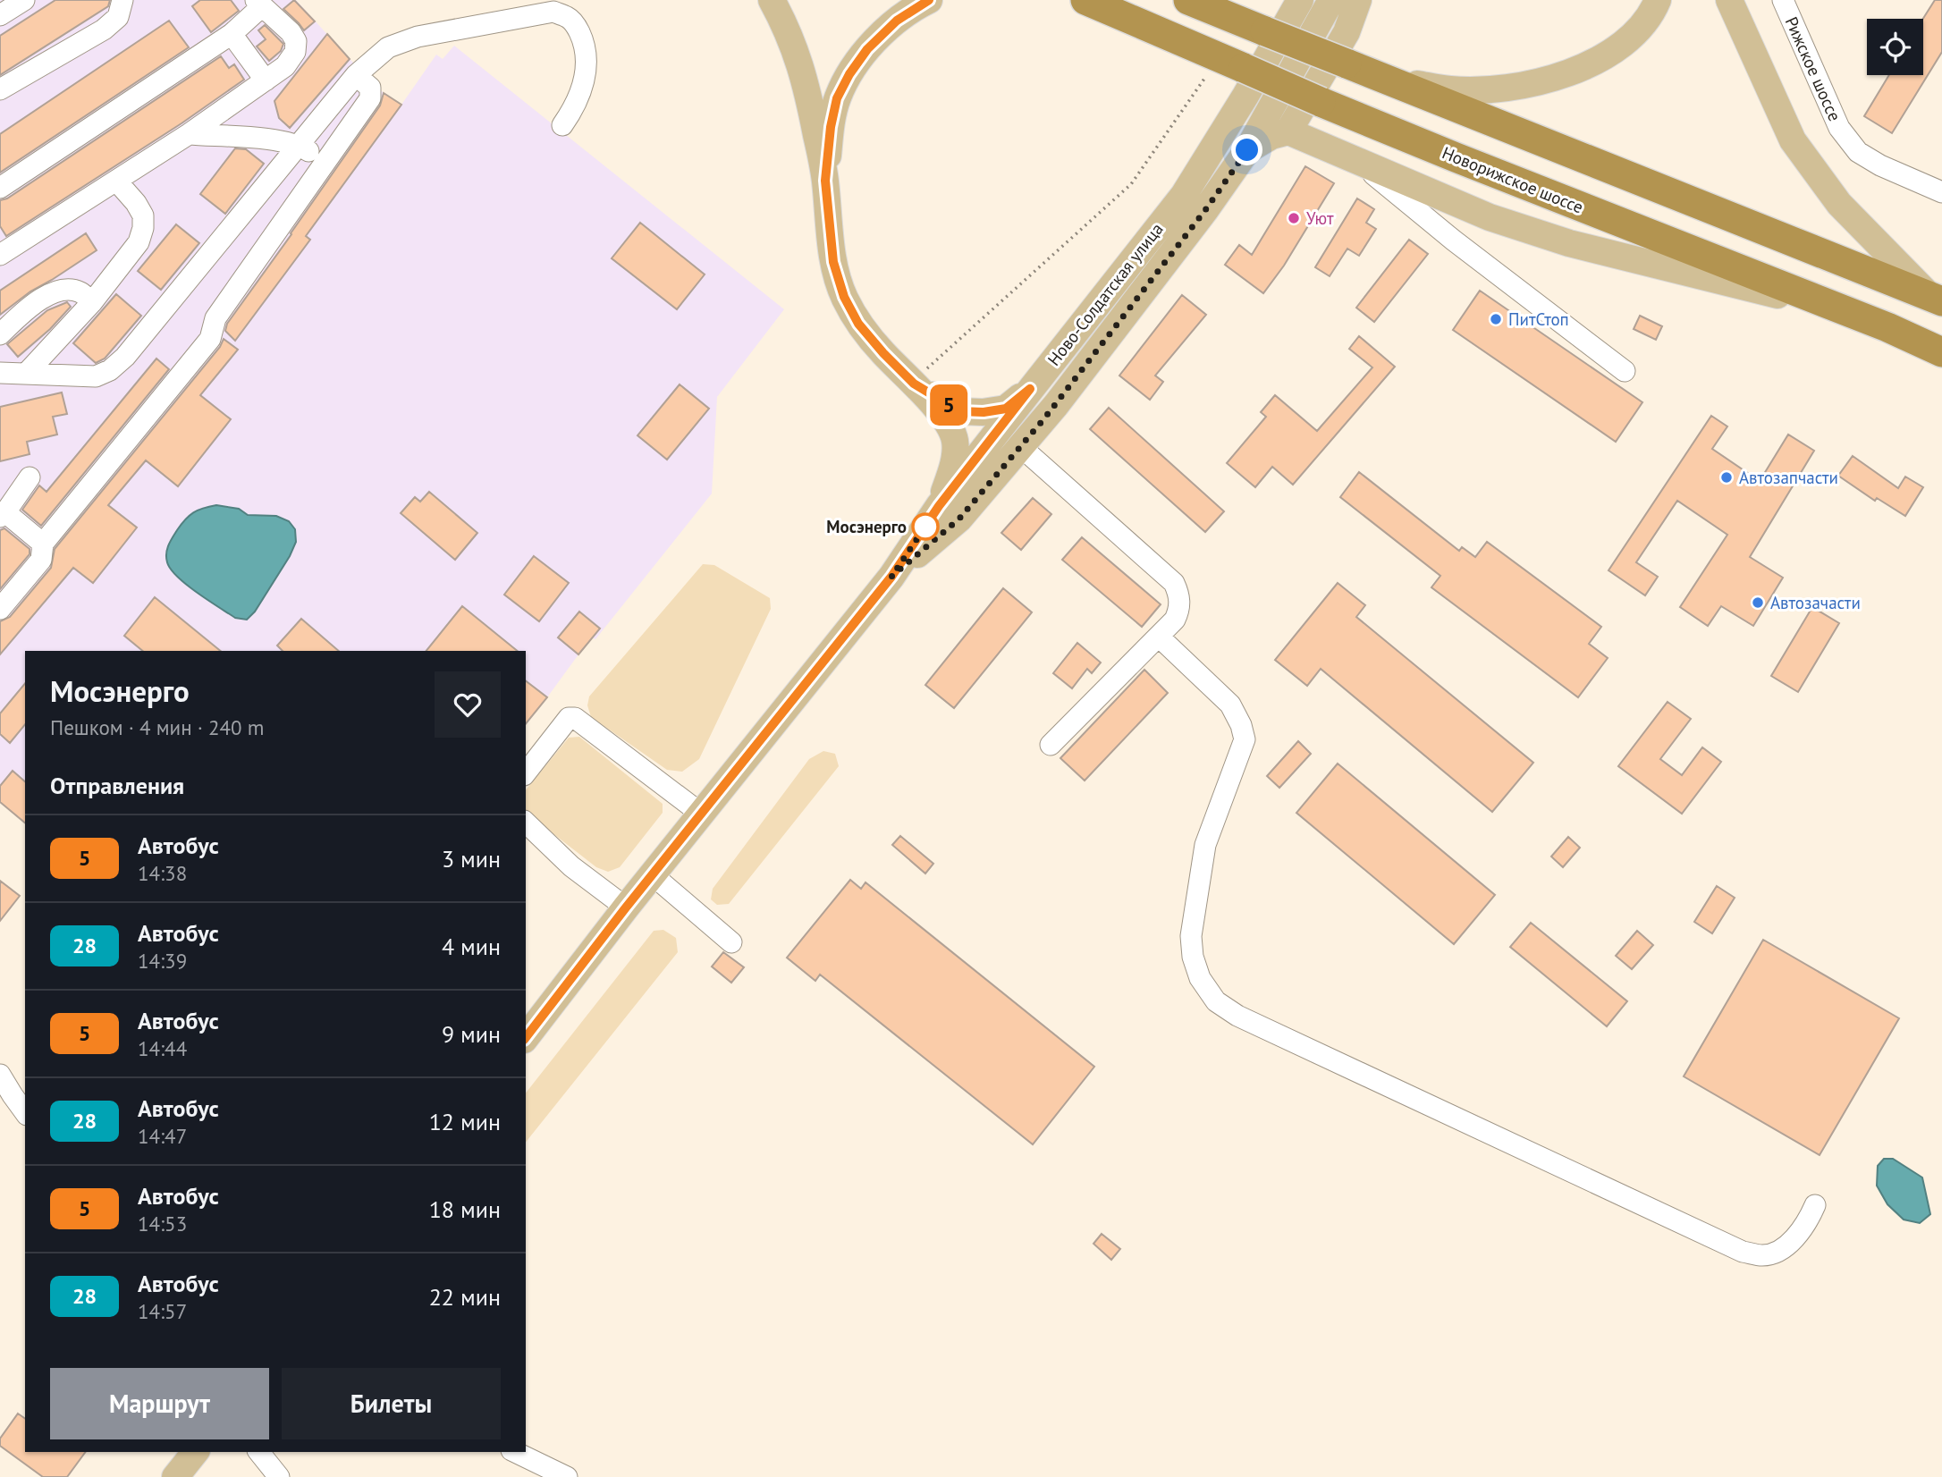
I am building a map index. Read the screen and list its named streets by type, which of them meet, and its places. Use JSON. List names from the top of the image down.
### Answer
{
  "streets": {
    "highway": ["Новорижское шоссе"],
    "main road": ["Ново-Солдатская улица"],
    "street": ["Рижское шоссе"]
  },
  "places": [
    "Уют",
    "ПитСтоп",
    "Автозапчасти",
    "Мосэнерго",
    "Автозачасти"
  ],
  "lines": ["bus line 5"],
  "page": {
    "on_map": "5",
    "heading": [
      ["Мосэнерго", "Пешком · 4 мин · 240 m"],
      "Отправления"
    ],
    "list": [
      {
        "mark": "5",
        "name": "Автобус",
        "note": "14:38",
        "value": "3 мин"
      },
      {
        "mark": "28",
        "name": "Автобус",
        "note": "14:39",
        "value": "4 мин"
      },
      {
        "mark": "5",
        "name": "Автобус",
        "note": "14:44",
        "value": "9 мин"
      },
      {
        "mark": "28",
        "name": "Автобус",
        "note": "14:47",
        "value": "12 мин"
      },
      {
        "mark": "5",
        "name": "Автобус",
        "note": "14:53",
        "value": "18 мин"
      },
      {
        "mark": "28",
        "name": "Автобус",
        "note": "14:57",
        "value": "22 мин"
      }
    ],
    "buttons": ["Маршрут", "Билеты"]
  }
}
